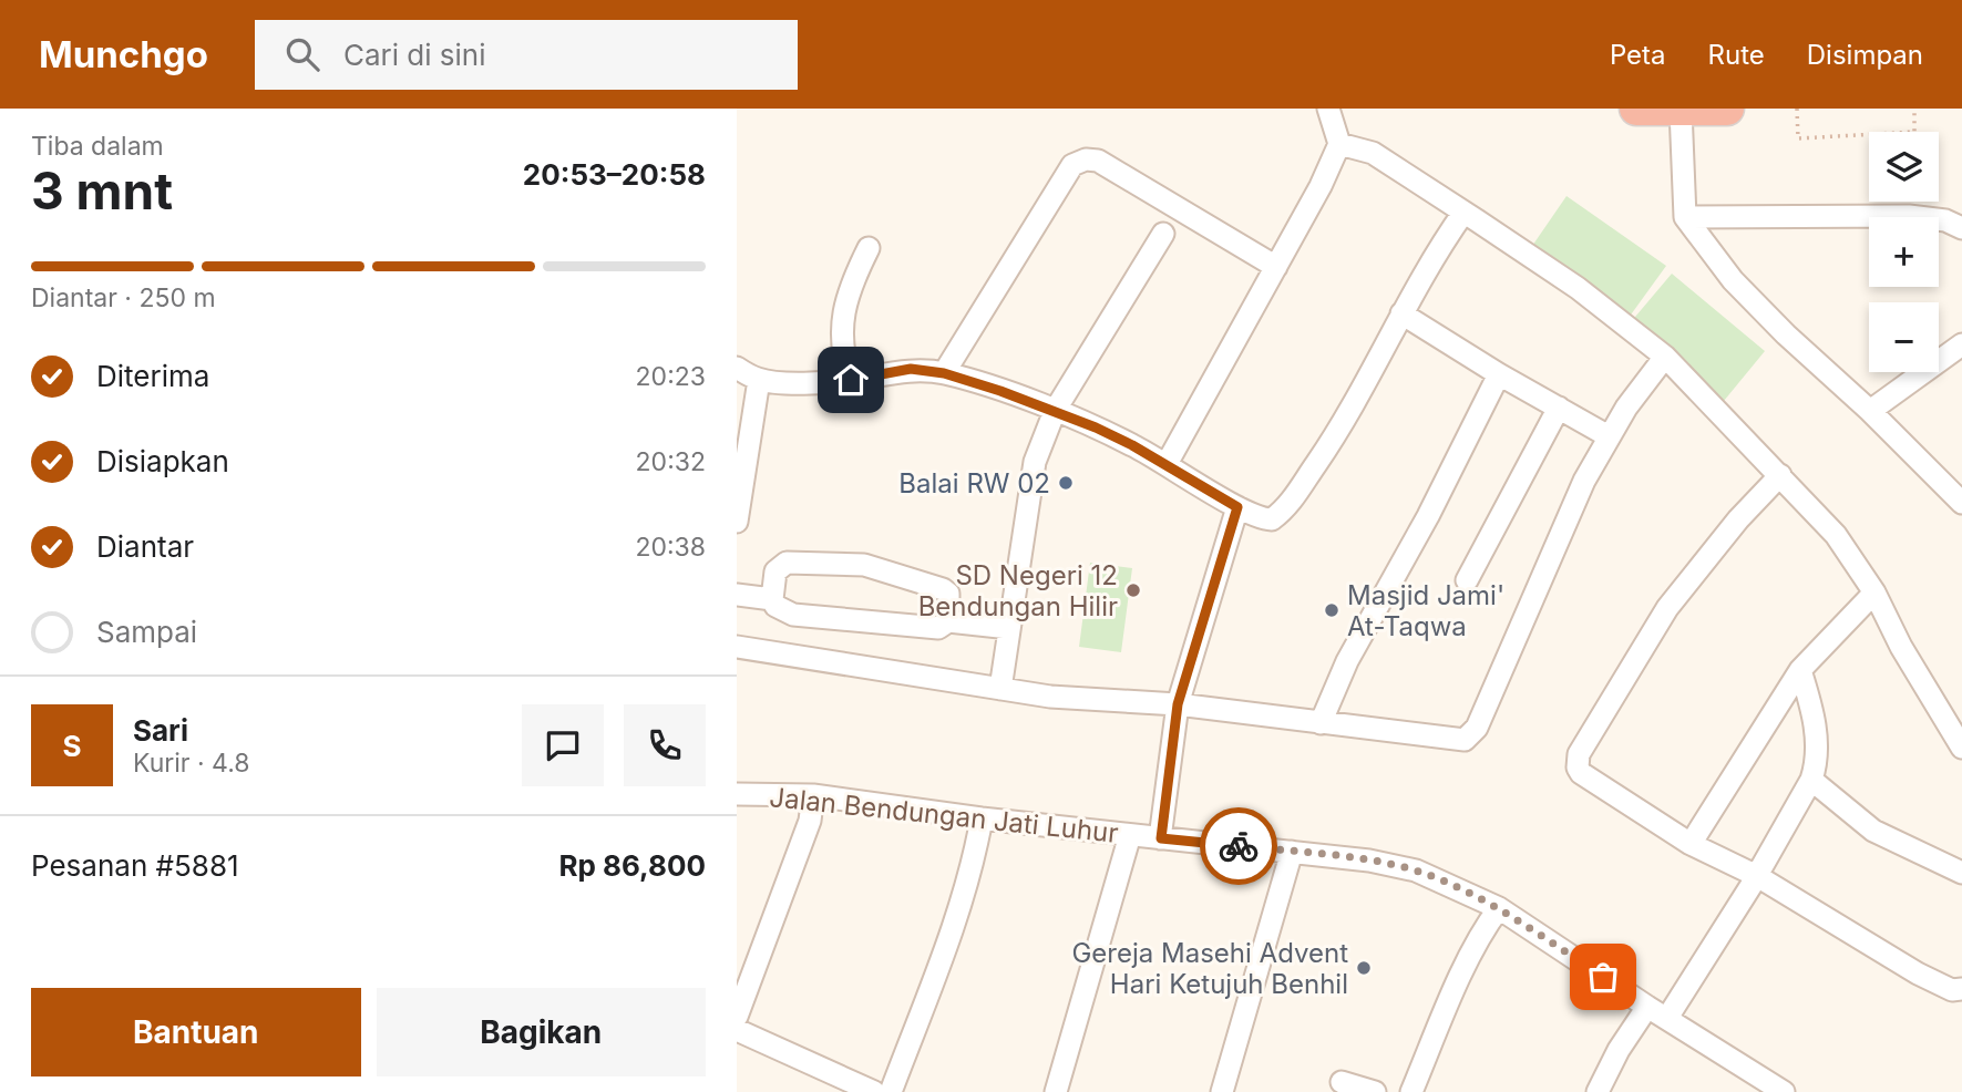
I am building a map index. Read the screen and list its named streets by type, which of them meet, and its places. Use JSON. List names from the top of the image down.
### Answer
{
  "streets": {
    "street": ["Jalan Bendungan Jati Luhur"]
  },
  "places": [
    "Balai RW 02",
    "SD Negeri 12 Bendungan Hilir",
    "Masjid Jami' At-Taqwa",
    "Gereja Masehi Advent Hari Ketujuh Benhil"
  ],
  "page": {
    "header": "Munchgo",
    "search": "Cari di sini",
    "nav": ["Peta", "Rute", "Disimpan"],
    "heading": ["3 mnt", "Tiba dalam", "20:53–20:58"],
    "panel": [
      "Sari",
      "Kurir · 4.8",
      "Pesanan #5881",
      "Rp 86,800"
    ],
    "map_buttons": ["+", "−"],
    "bar": "Diantar · 250 m",
    "list": [
      ["Diterima", "20:23"],
      ["Disiapkan", "20:32"],
      ["Diantar", "20:38"],
      "Sampai"
    ],
    "round": "S",
    "buttons": ["Bantuan", "Bagikan"]
  }
}
